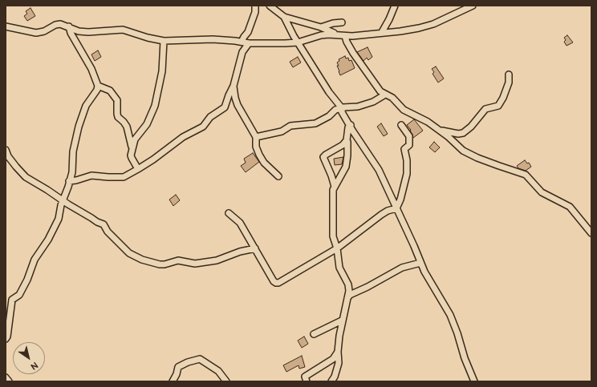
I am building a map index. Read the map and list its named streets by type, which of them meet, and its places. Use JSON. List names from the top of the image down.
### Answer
{
  "north": "bottom right"
}
